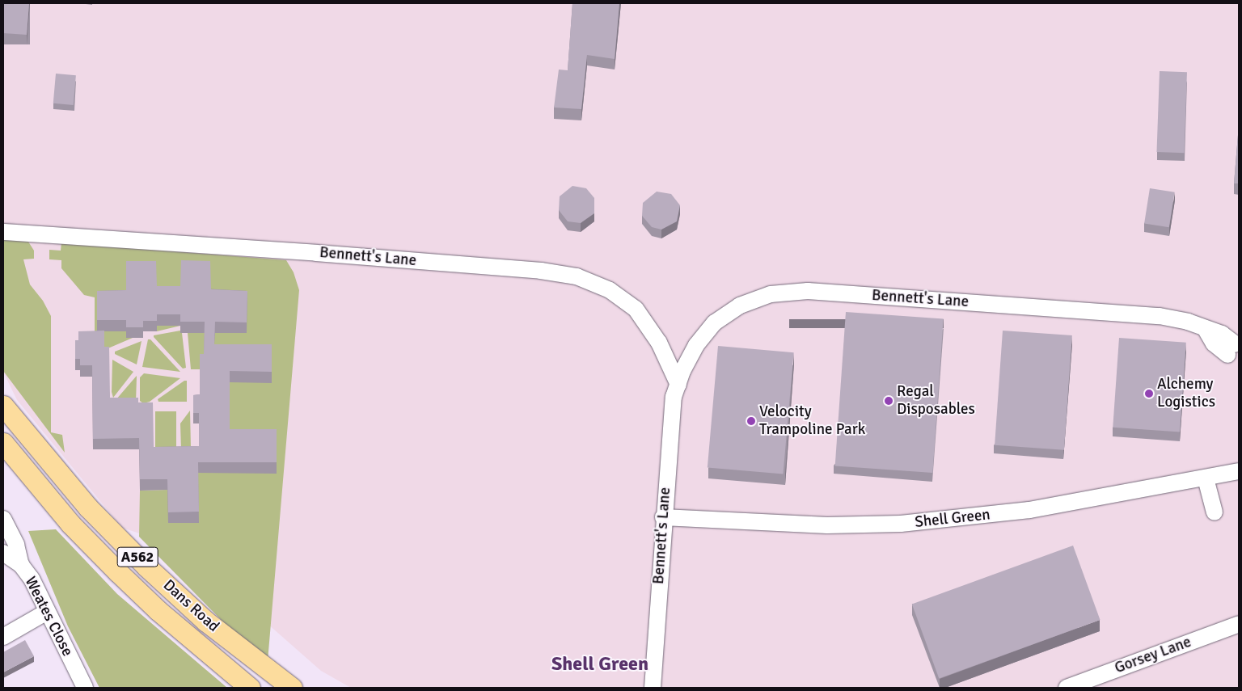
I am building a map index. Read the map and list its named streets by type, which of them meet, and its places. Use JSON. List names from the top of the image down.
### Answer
{
  "streets": {
    "main road": ["A562", "Dans Road"],
    "street": [
      "Bennett's Lane",
      "Shell Green",
      "Weates Close",
      "Gorsey Lane"
    ]
  },
  "crossings": [
    ["Bennett's Lane", "Shell Green"]
  ],
  "districts": ["Shell Green"],
  "places": ["Alchemy Logistics", "Regal Disposables", "Velocity Trampoline Park"]
}
